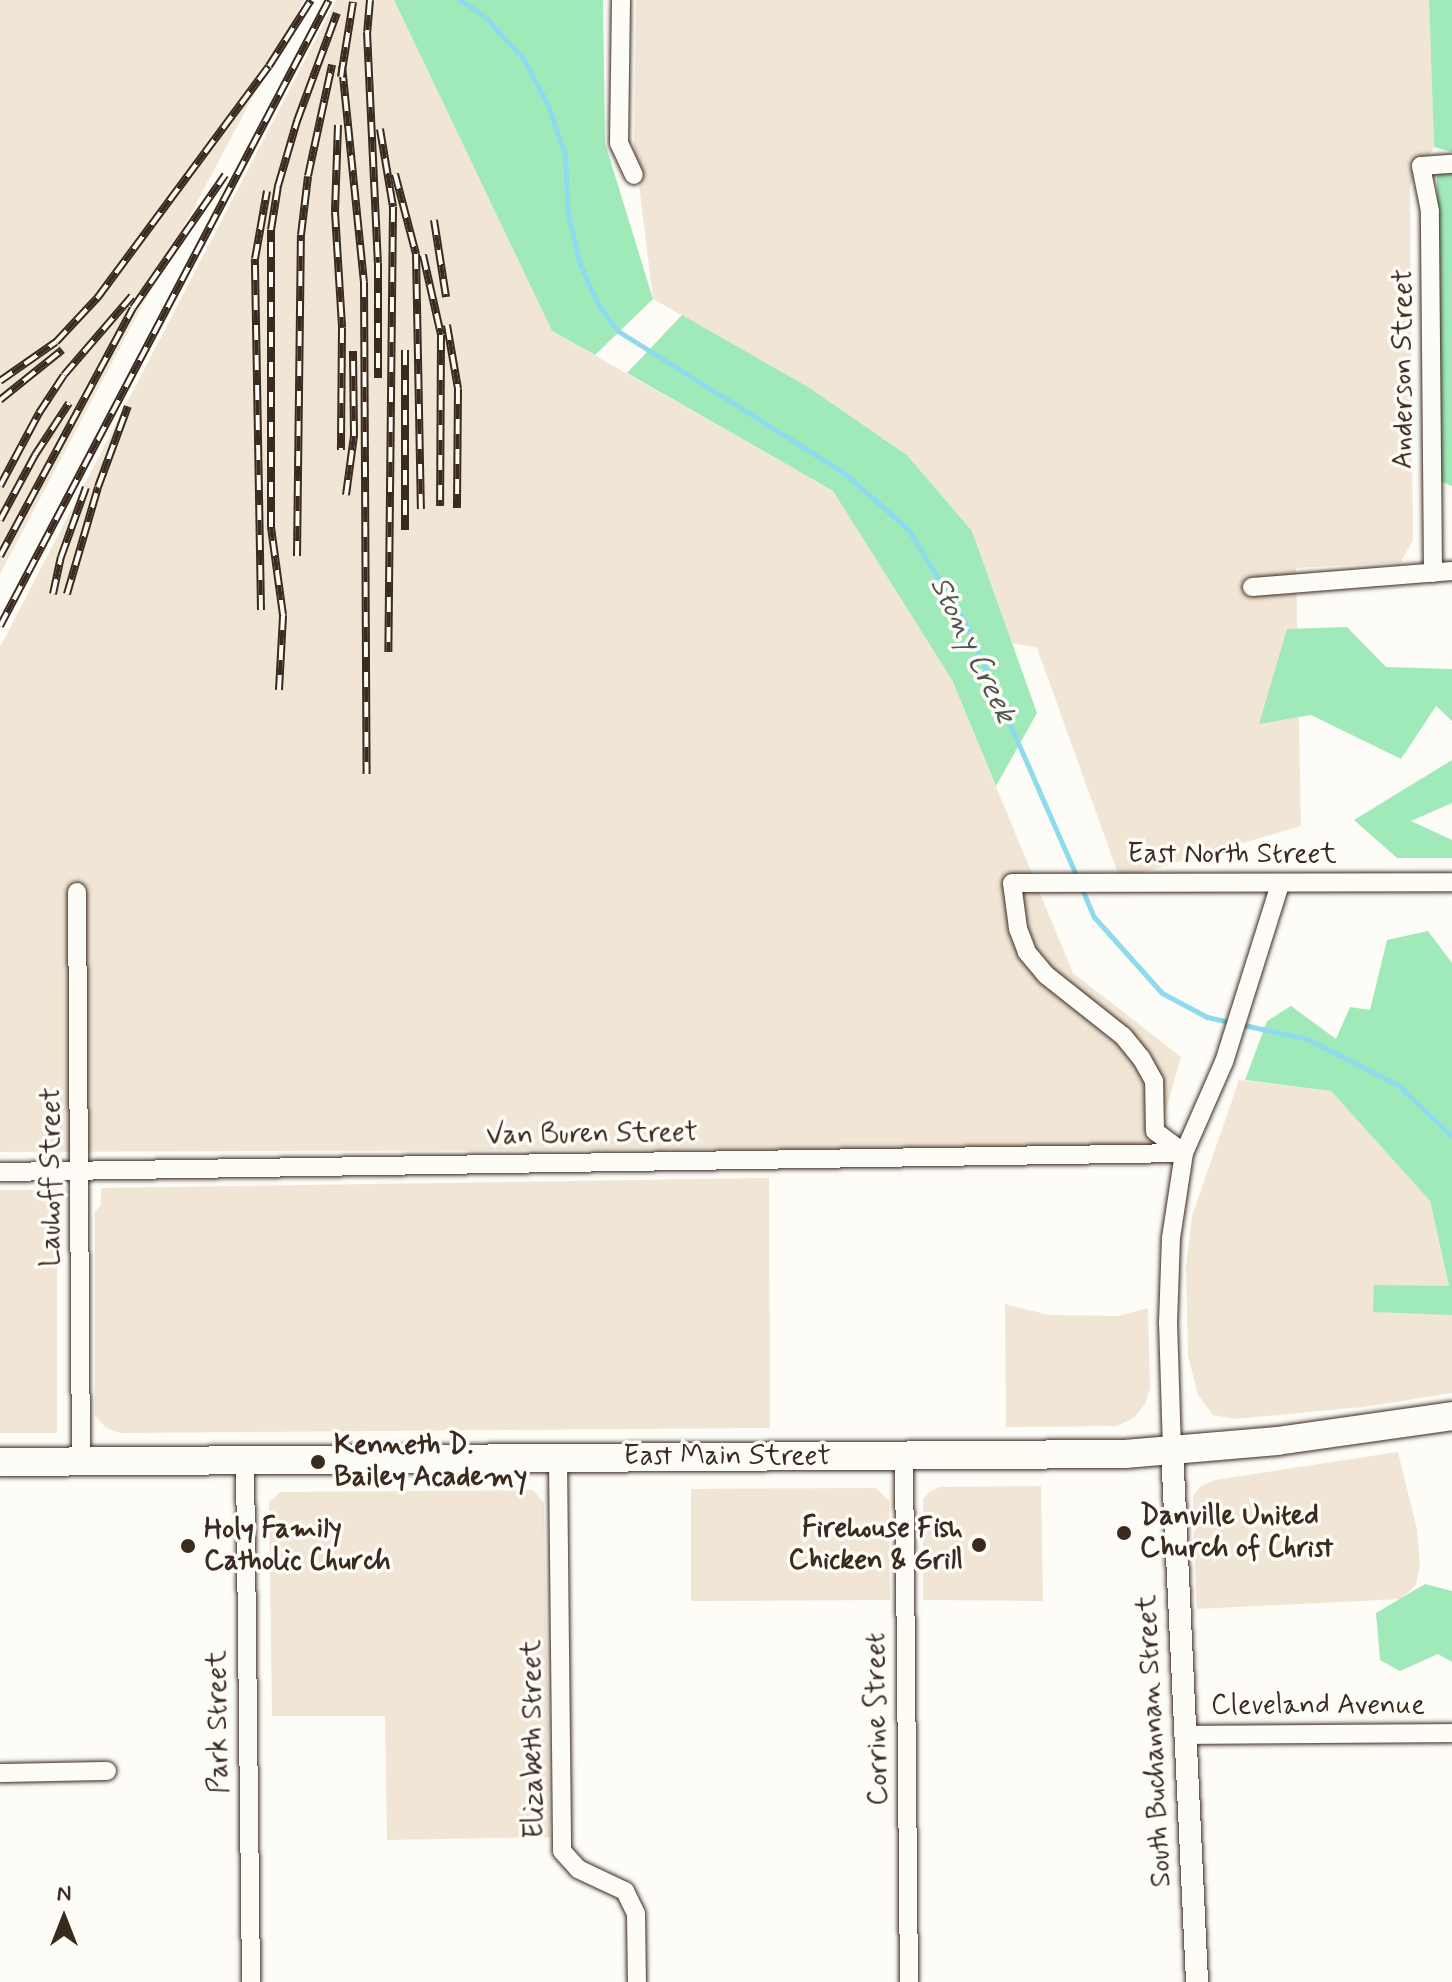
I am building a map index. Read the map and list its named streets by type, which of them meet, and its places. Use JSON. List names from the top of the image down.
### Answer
{
  "streets": {
    "main road": ["East Main Street"],
    "street": [
      "Anderson Street",
      "East North Street",
      "Van Buren Street",
      "Lauhoff Street",
      "Cleveland Avenue",
      "Corrine Street",
      "Park Street",
      "Elizabeth Street",
      "South Buchannan Street"
    ]
  },
  "crossings": [
    ["East North Street", "Van Buren Street"],
    ["Van Buren Street", "Lauhoff Street"],
    ["Lauhoff Street", "East Main Street"],
    ["East Main Street", "Corrine Street"],
    ["East Main Street", "Park Street"],
    ["East Main Street", "Elizabeth Street"],
    ["East Main Street", "South Buchannan Street"],
    ["Cleveland Avenue", "South Buchannan Street"]
  ],
  "water": ["Stony Creek"],
  "places": [
    "Kenneth D. Bailey Academy",
    "Danville United Church of Christ",
    "Firehouse Fish Chicken & Grill",
    "Holy Family Catholic Church"
  ],
  "north": "top"
}
